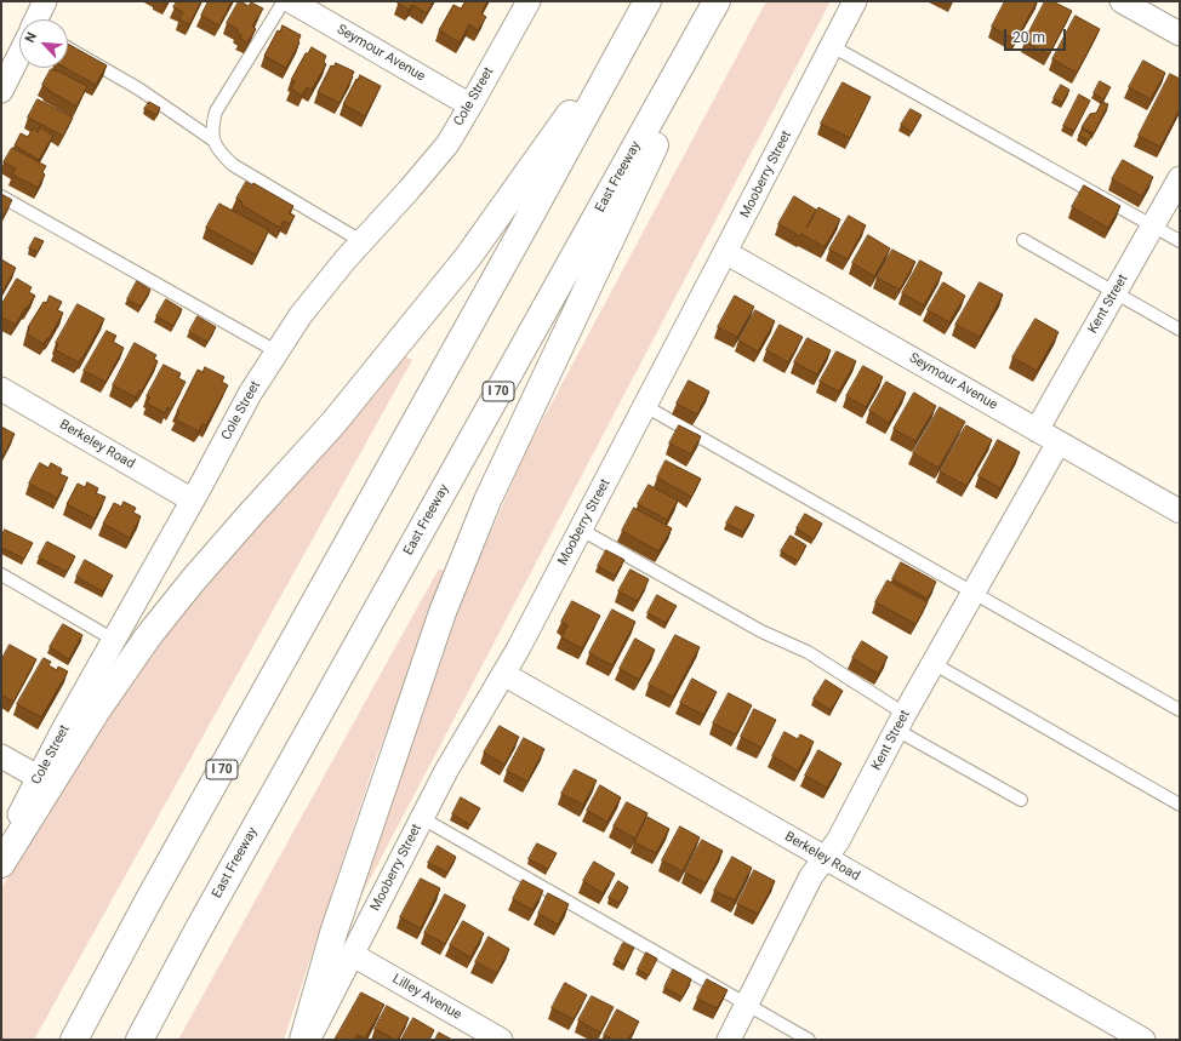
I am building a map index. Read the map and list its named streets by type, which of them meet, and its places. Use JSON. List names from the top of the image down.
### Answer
{
  "streets": {
    "highway": ["East Freeway", "I 70"],
    "street": [
      "Seymour Avenue",
      "Cole Street",
      "Mooberry Street",
      "Kent Street",
      "Berkeley Road",
      "Lilley Avenue"
    ]
  },
  "crossings": [
    ["Seymour Avenue", "Cole Street"],
    ["Seymour Avenue", "Mooberry Street"],
    ["Seymour Avenue", "Kent Street"],
    ["Cole Street", "Berkeley Road"],
    ["Mooberry Street", "Berkeley Road"],
    ["Mooberry Street", "Lilley Avenue"],
    ["Kent Street", "Berkeley Road"]
  ],
  "scale_bar": "20 m",
  "north": "top left"
}
